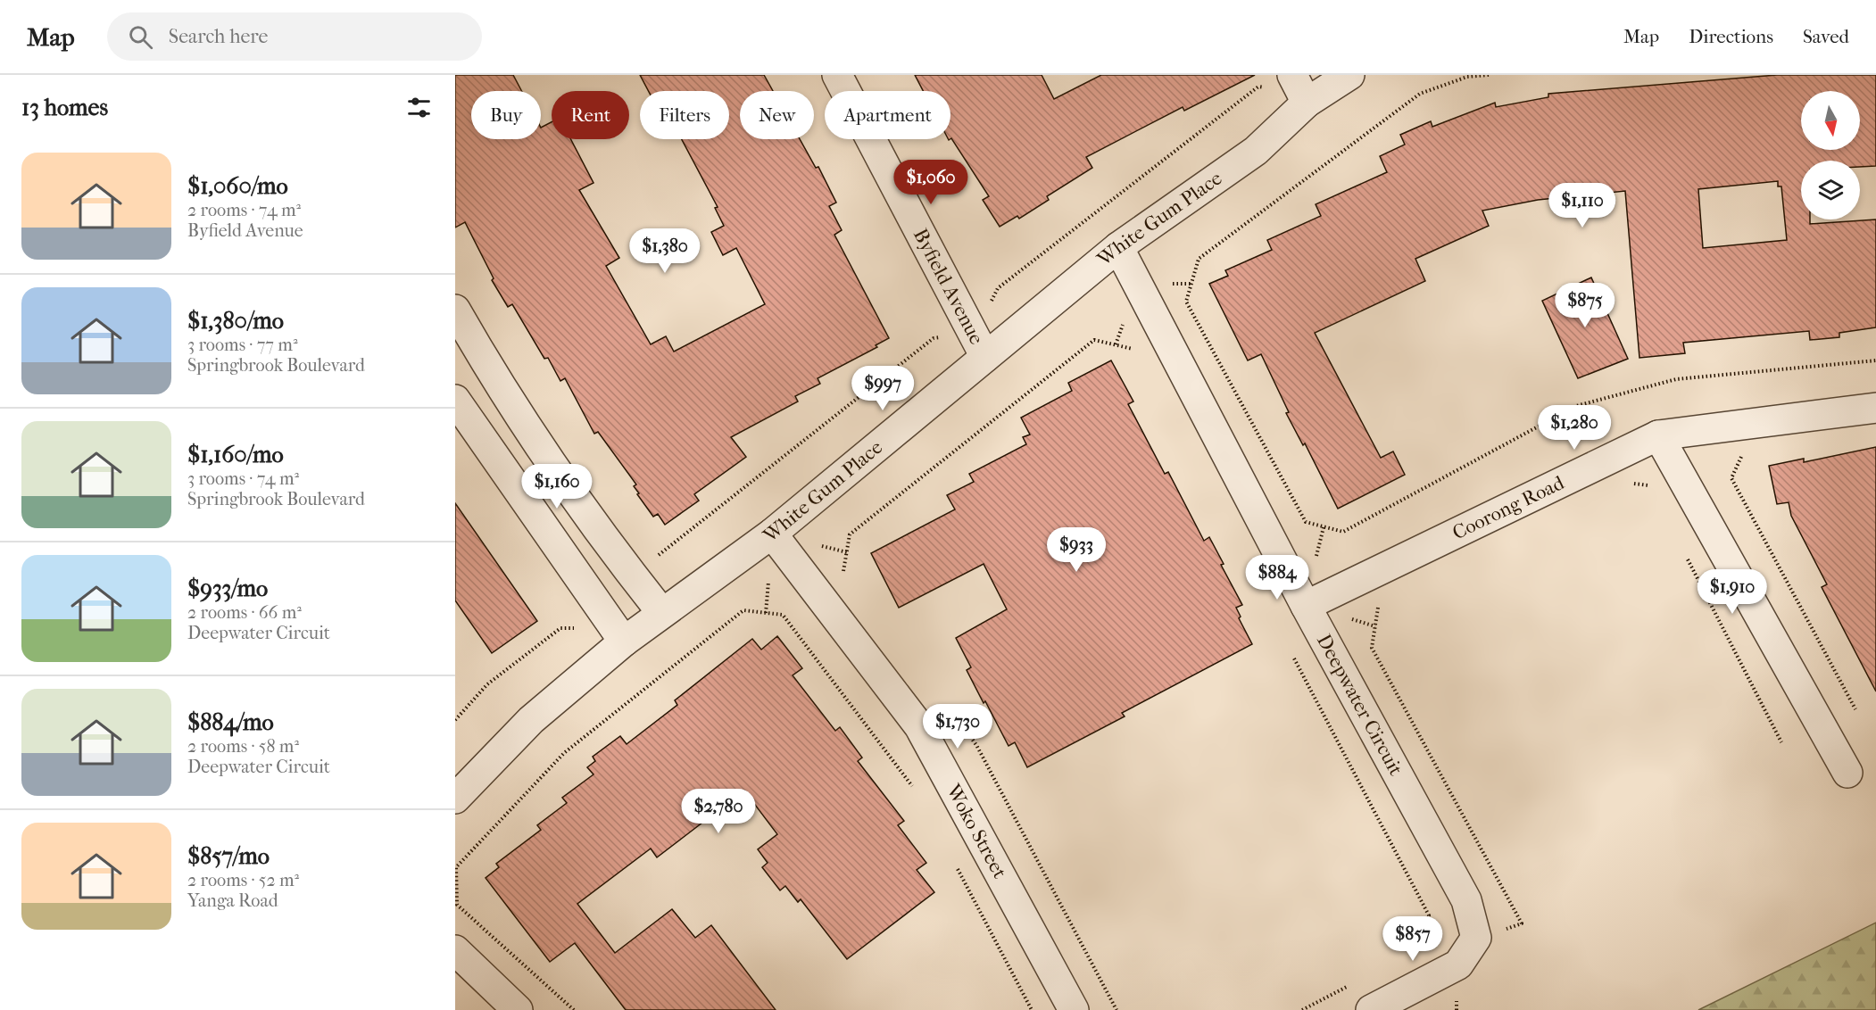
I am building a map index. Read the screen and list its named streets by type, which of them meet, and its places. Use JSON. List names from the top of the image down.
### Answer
{
  "streets": {
    "street": [
      "White Gum Place",
      "Byfield Avenue",
      "Coorong Road",
      "Deepwater Circuit",
      "Woko Street"
    ]
  },
  "crossings": [
    ["White Gum Place", "Byfield Avenue"],
    ["White Gum Place", "Deepwater Circuit"],
    ["White Gum Place", "Woko Street"],
    ["Coorong Road", "Deepwater Circuit"]
  ],
  "north": "bottom",
  "page": {
    "header": "Map",
    "search": "Search here",
    "nav": ["Map", "Directions", "Saved"],
    "heading": "13 homes",
    "chip": [
      "Buy",
      "Rent",
      "Filters",
      "New",
      "Apartment"
    ],
    "list": [
      {
        "name": "$1,060/mo",
        "note": "2 rooms · 74 m² · Byfield Avenue"
      },
      {
        "name": "$1,380/mo",
        "note": "3 rooms · 77 m² · Springbrook Boulevard"
      },
      {
        "name": "$1,160/mo",
        "note": "3 rooms · 74 m² · Springbrook Boulevard"
      },
      {
        "name": "$933/mo",
        "note": "2 rooms · 66 m² · Deepwater Circuit"
      },
      {
        "name": "$884/mo",
        "note": "2 rooms · 58 m² · Deepwater Circuit"
      },
      {
        "name": "$857/mo",
        "note": "2 rooms · 52 m² · Yanga Road"
      }
    ],
    "price": [
      "$1,060",
      "$1,110",
      "$1,380",
      "$875",
      "$997",
      "$1,280",
      "$1,160",
      "$933",
      "$884",
      "$1,910",
      "$1,730",
      "$2,780",
      "$857"
    ]
  }
}
